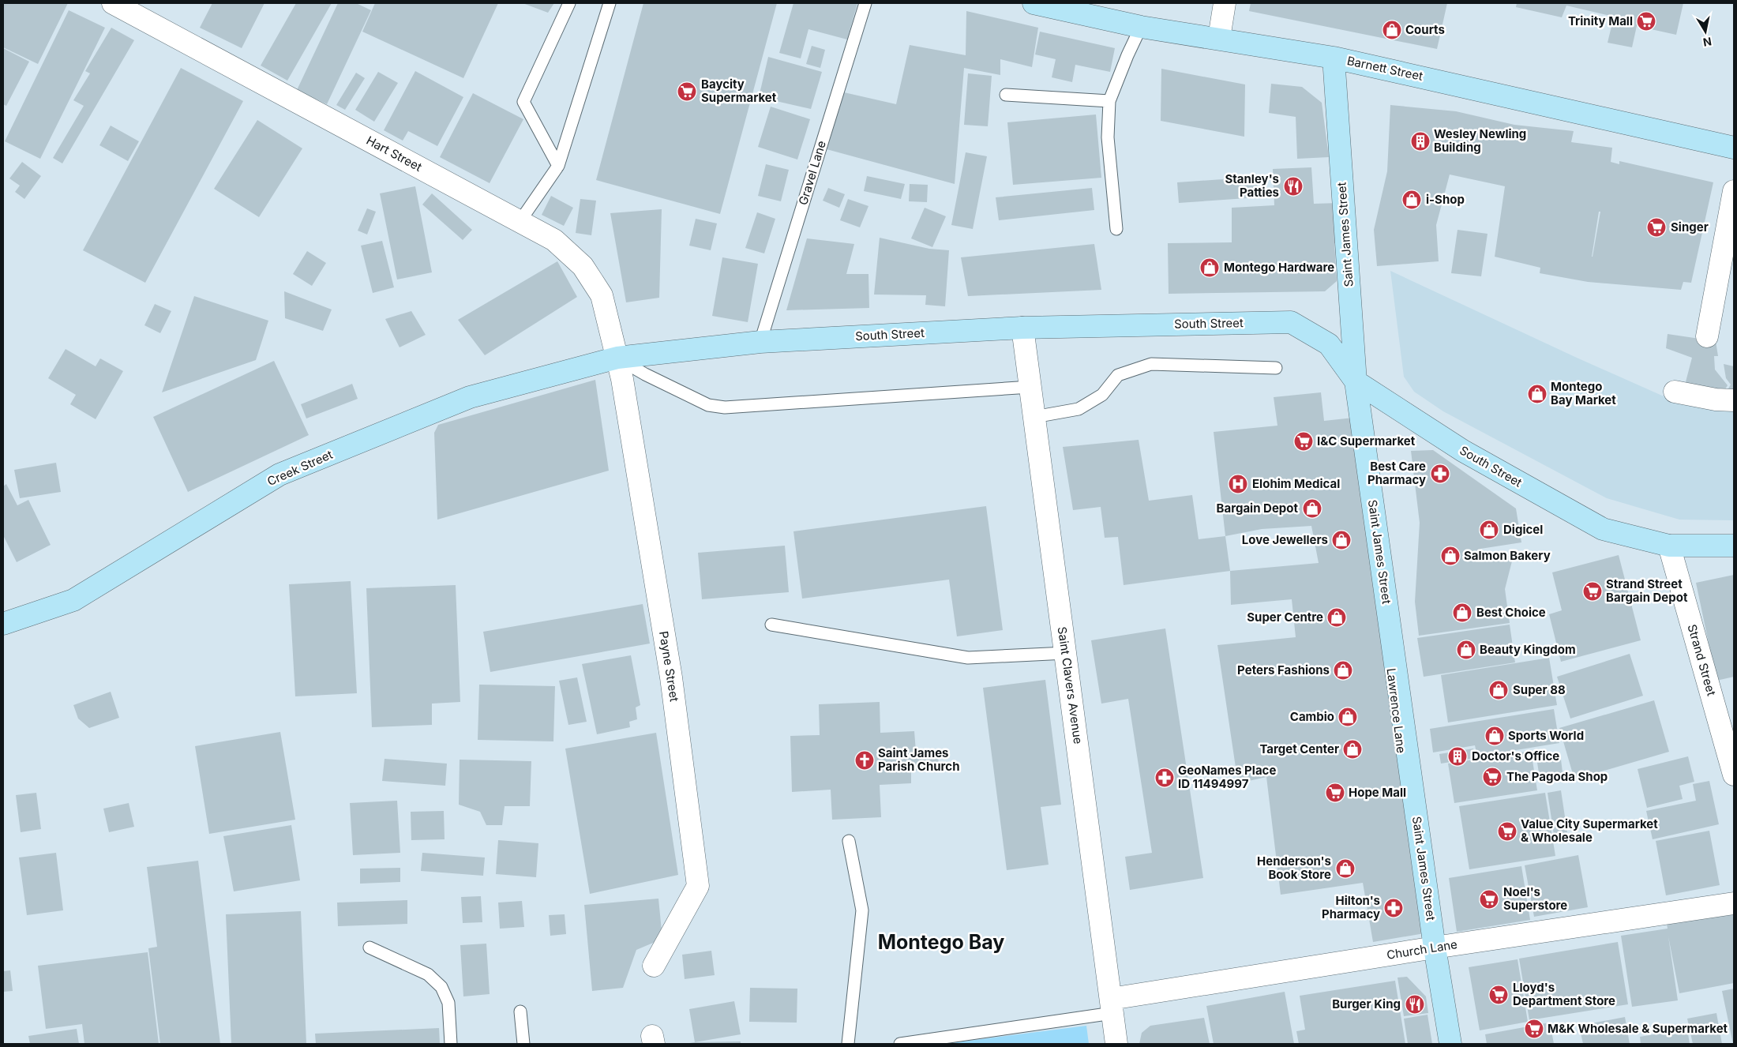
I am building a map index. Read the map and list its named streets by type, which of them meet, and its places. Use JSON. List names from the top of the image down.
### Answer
{
  "streets": {
    "main road": [
      "Barnett Street",
      "Saint James Street",
      "South Street",
      "Creek Street"
    ],
    "street": [
      "Hart Street",
      "Strand Street",
      "Payne Street",
      "Saint Clavers Avenue",
      "Church Lane"
    ],
    "lane": ["Gravel Lane"]
  },
  "crossings": [
    ["Barnett Street", "Saint James Street"],
    ["Hart Street", "South Street"],
    ["Hart Street", "Creek Street"],
    ["Hart Street", "Payne Street"],
    ["Gravel Lane", "South Street"],
    ["Saint James Street", "South Street"],
    ["Saint James Street", "Church Lane"],
    ["South Street", "Creek Street"],
    ["South Street", "Strand Street"],
    ["South Street", "Payne Street"],
    ["South Street", "Saint Clavers Avenue"],
    ["Creek Street", "Payne Street"],
    ["Saint Clavers Avenue", "Church Lane"]
  ],
  "districts": ["Montego Bay"],
  "places": {
    "supermarket": [
      "Trinity Mall",
      "Baycity Supermarket",
      "Singer",
      "I&C Supermarket",
      "Strand Street Bargain Depot",
      "The Pagoda Shop",
      "Hope Mall",
      "Value City Supermarket & Wholesale",
      "Noel's Superstore",
      "Lloyd's Department Store",
      "M&K Wholesale & Supermarket"
    ],
    "shop": [
      "Courts",
      "i-Shop",
      "Montego Hardware",
      "Montego Bay Market",
      "Bargain Depot",
      "Digicel",
      "Love Jewellers",
      "Salmon Bakery",
      "Best Choice",
      "Super Centre",
      "Beauty Kingdom",
      "Peters Fashions",
      "Super 88",
      "Cambio",
      "Sports World",
      "Target Center",
      "Henderson's Book Store"
    ],
    "building": ["Wesley Newling Building", "Doctor's Office"],
    "restaurant": ["Stanley's Patties", "Burger King"],
    "pharmacy": ["Best Care Pharmacy", "GeoNames Place ID 11494997", "Hilton's Pharmacy"],
    "hospital": ["Elohim Medical"],
    "church": ["Saint James Parish Church"]
  },
  "north": "bottom"
}
